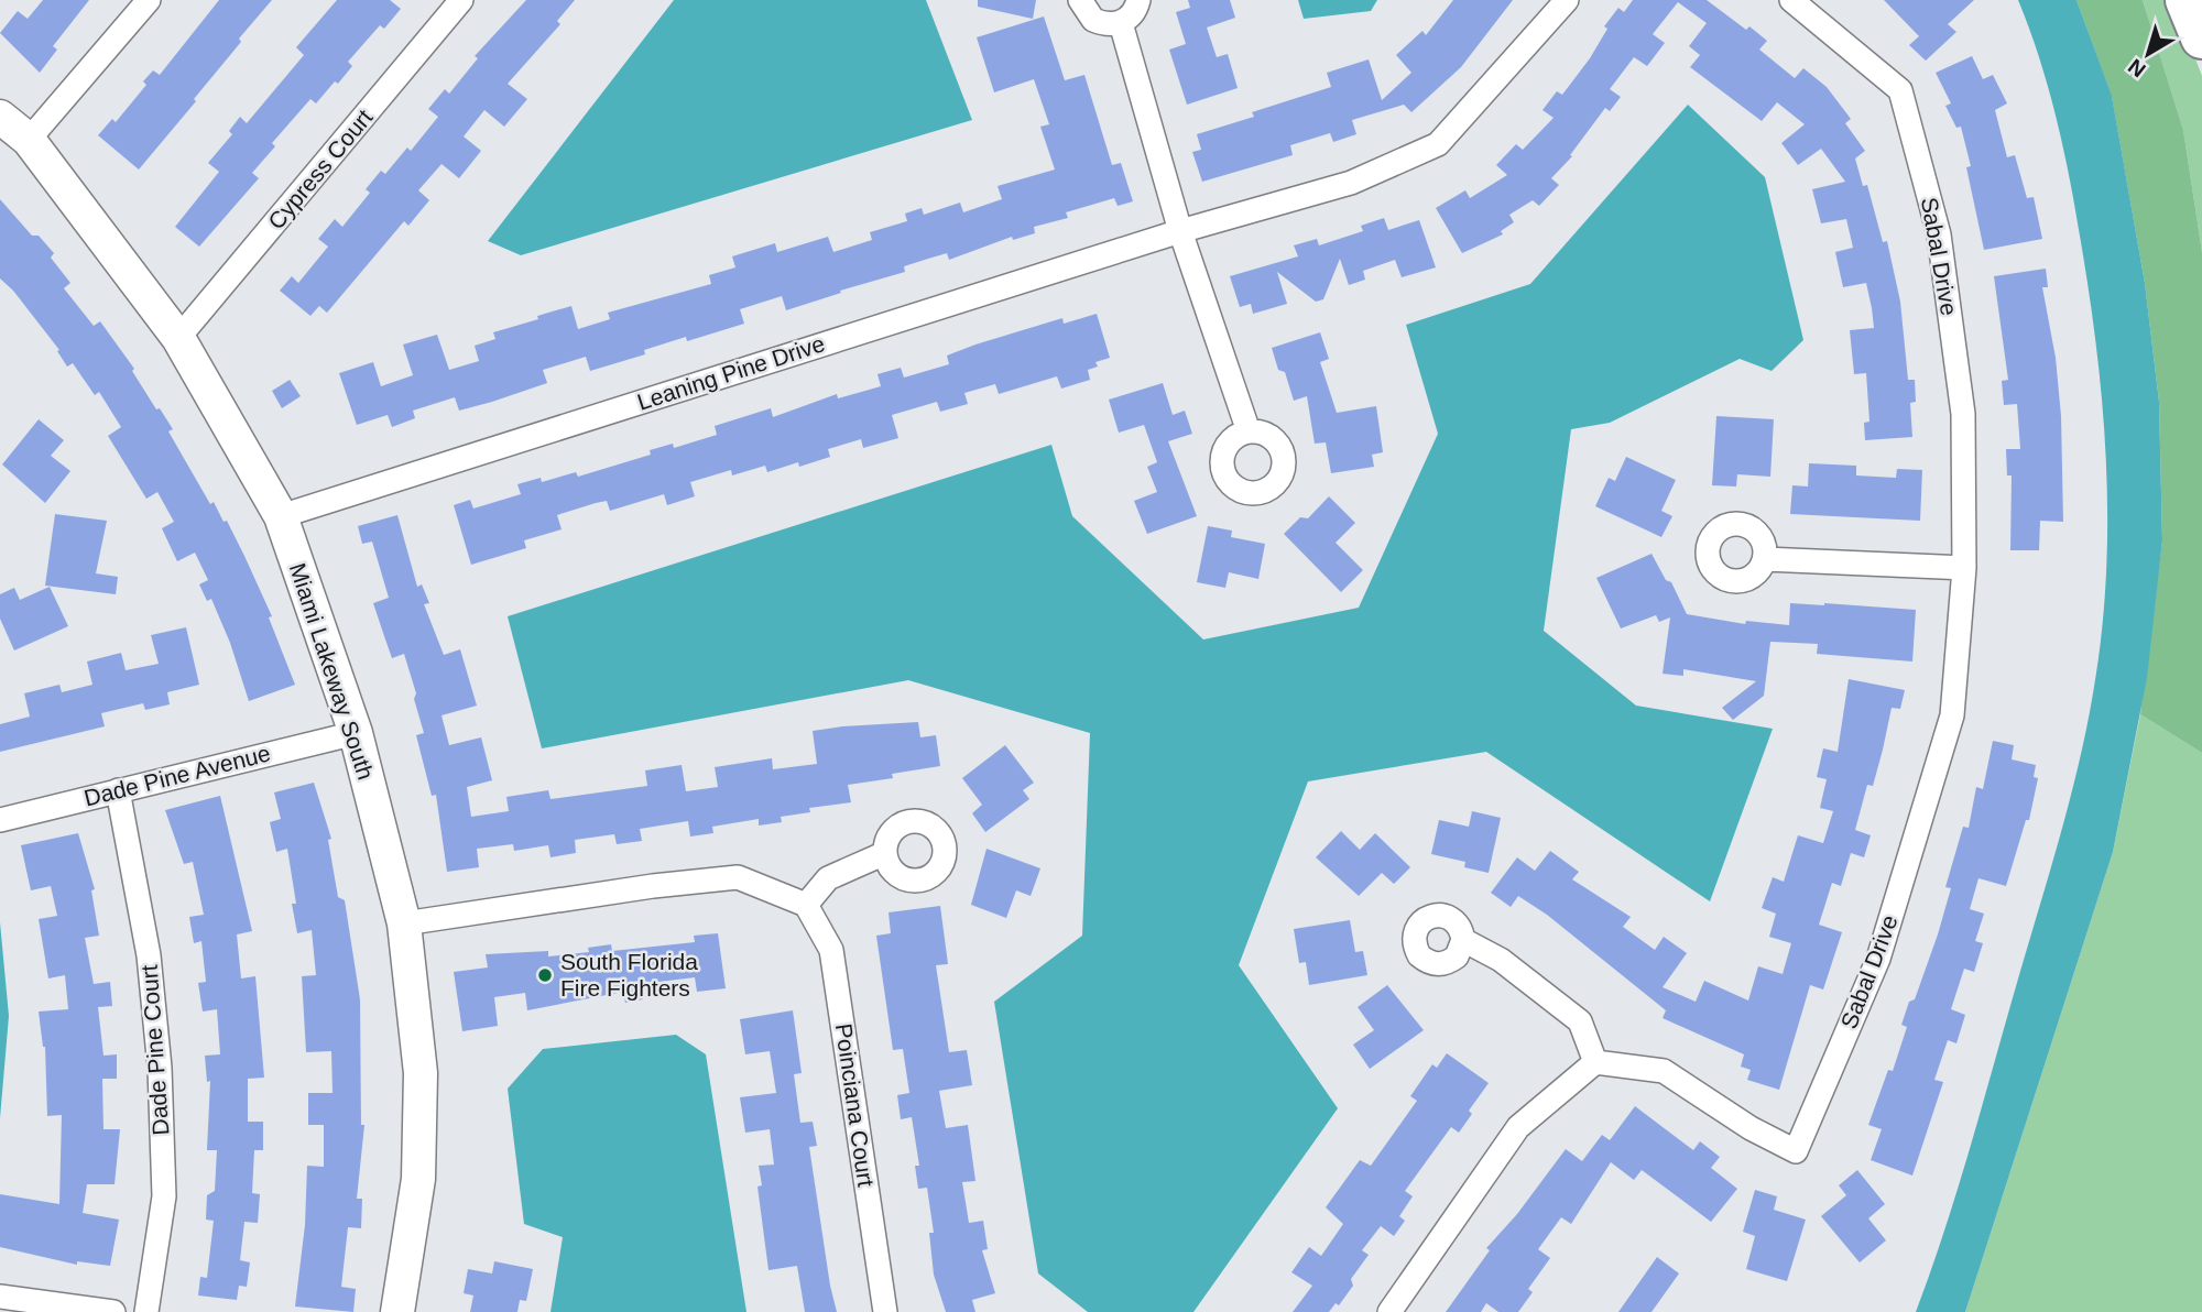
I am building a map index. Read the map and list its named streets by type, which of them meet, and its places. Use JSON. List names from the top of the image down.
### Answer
{
  "streets": {
    "street": [
      "Cypress Court",
      "Sabal Drive",
      "Leaning Pine Drive",
      "Miami Lakeway South",
      "Dade Pine Avenue",
      "Dade Pine Court",
      "Poinciana Court"
    ]
  },
  "crossings": [
    ["Cypress Court", "Miami Lakeway South"],
    ["Leaning Pine Drive", "Miami Lakeway South"],
    ["Miami Lakeway South", "Dade Pine Avenue"],
    ["Dade Pine Avenue", "Dade Pine Court"]
  ],
  "places": ["South Florida Fire Fighters"],
  "north": "bottom left"
}
